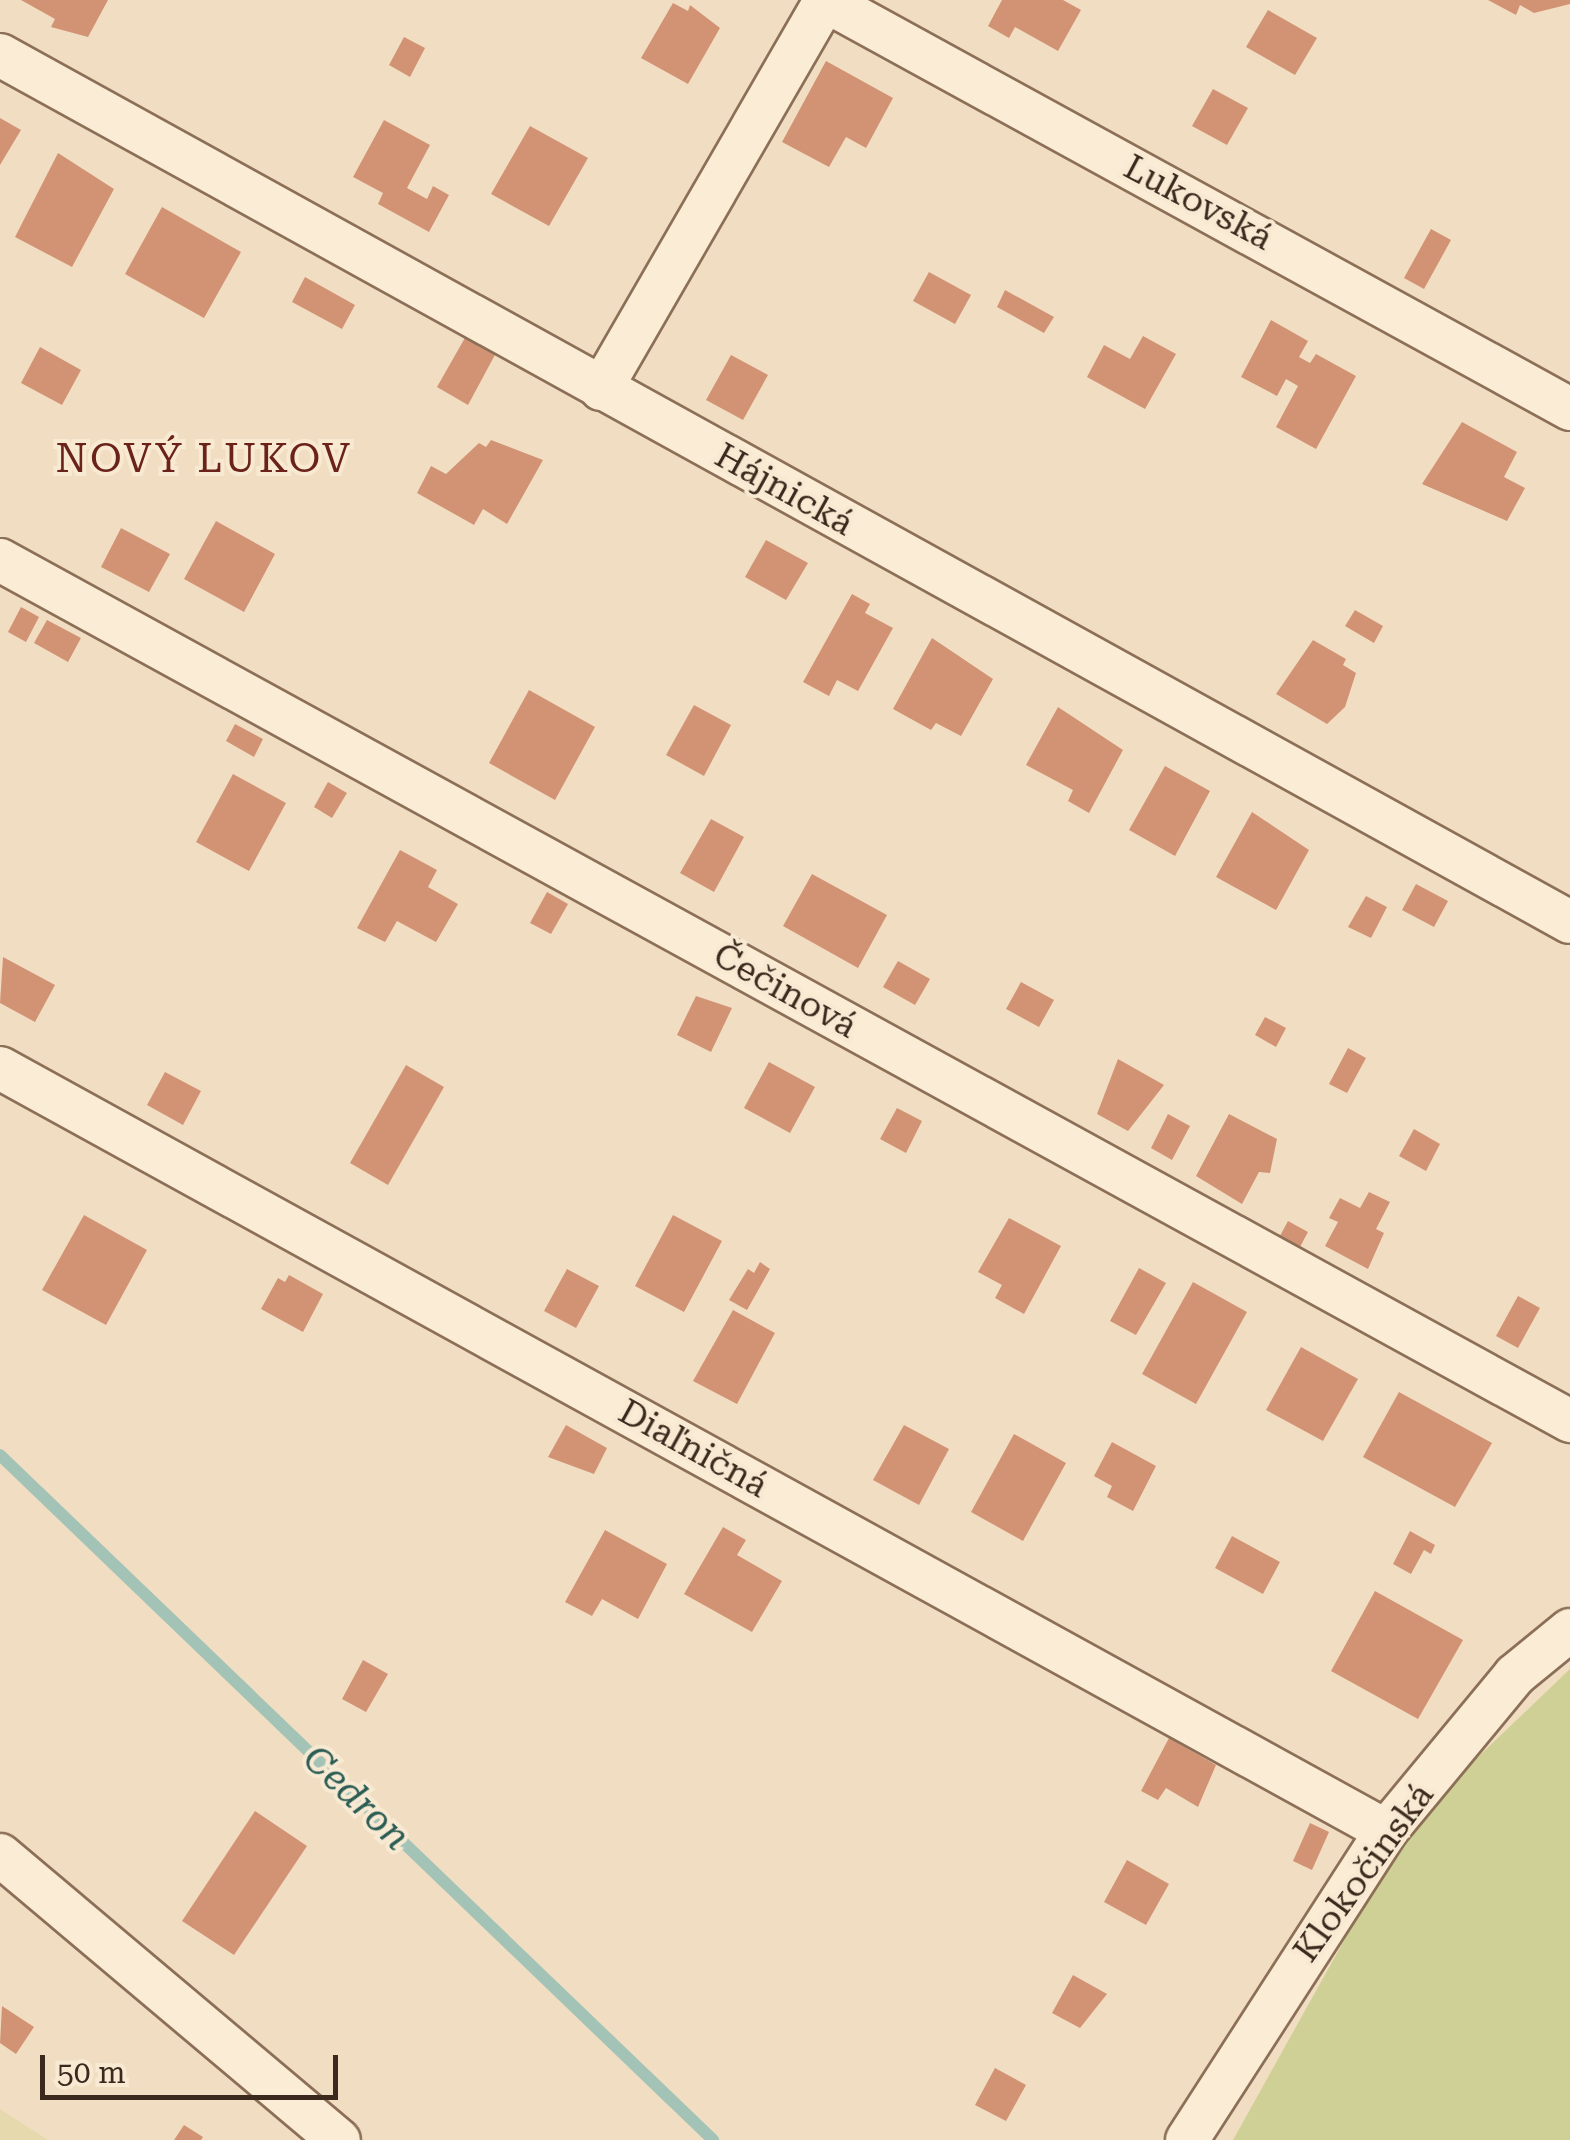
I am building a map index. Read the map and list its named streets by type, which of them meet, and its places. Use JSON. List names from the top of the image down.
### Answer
{
  "streets": {
    "street": [
      "Lukovská",
      "Hájnická",
      "Čečinová",
      "Diaľničná",
      "Klokočinská"
    ]
  },
  "crossings": [
    ["Diaľničná", "Klokočinská"]
  ],
  "districts": ["NOVÝ LUKOV"],
  "water": ["Cedron"],
  "scale_bar": "50 m"
}
